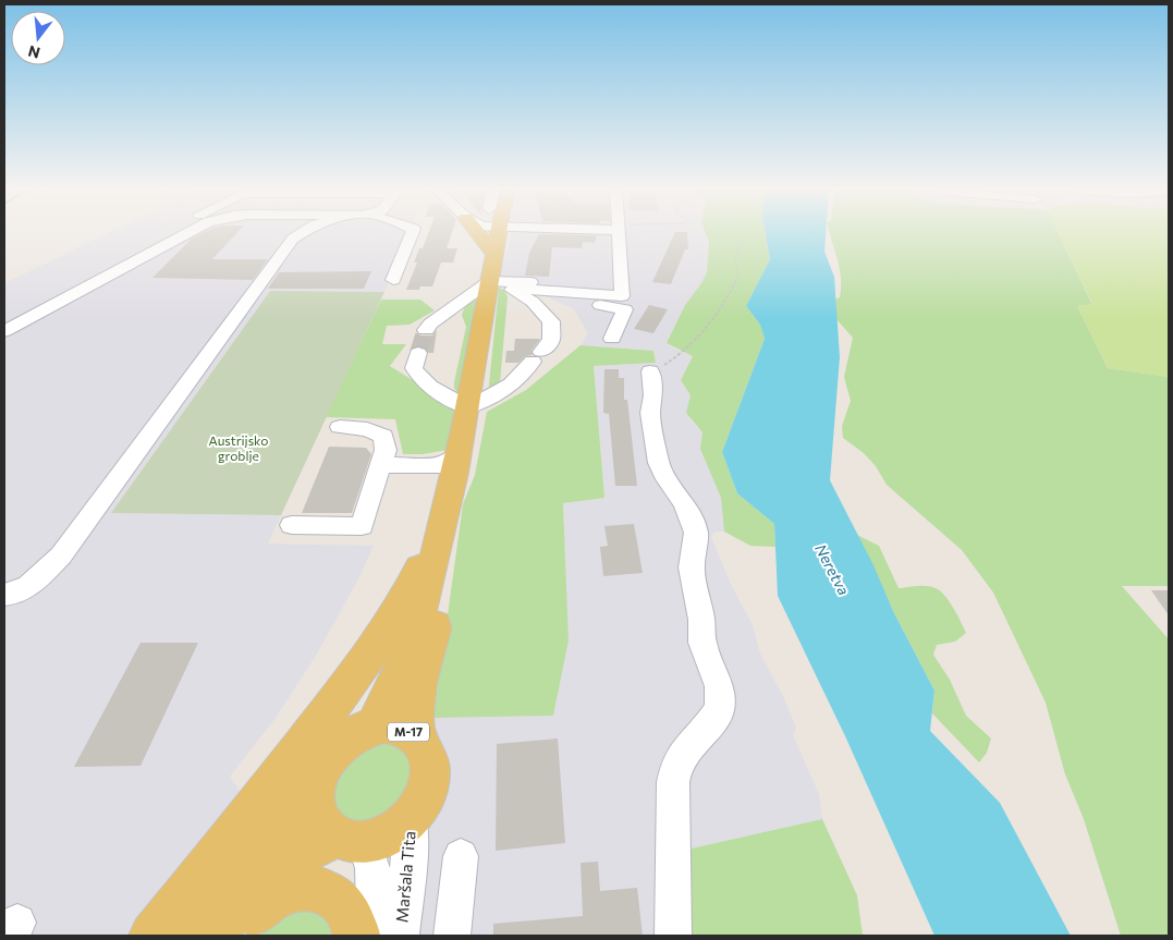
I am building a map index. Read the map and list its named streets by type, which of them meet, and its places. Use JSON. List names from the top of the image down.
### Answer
{
  "streets": {
    "main road": ["M-17"],
    "street": ["Maršala Tita"]
  },
  "crossings": [
    ["M-17", "Maršala Tita"]
  ],
  "water": ["Neretva"],
  "parks": ["Austrijsko groblje"],
  "north": "bottom"
}
